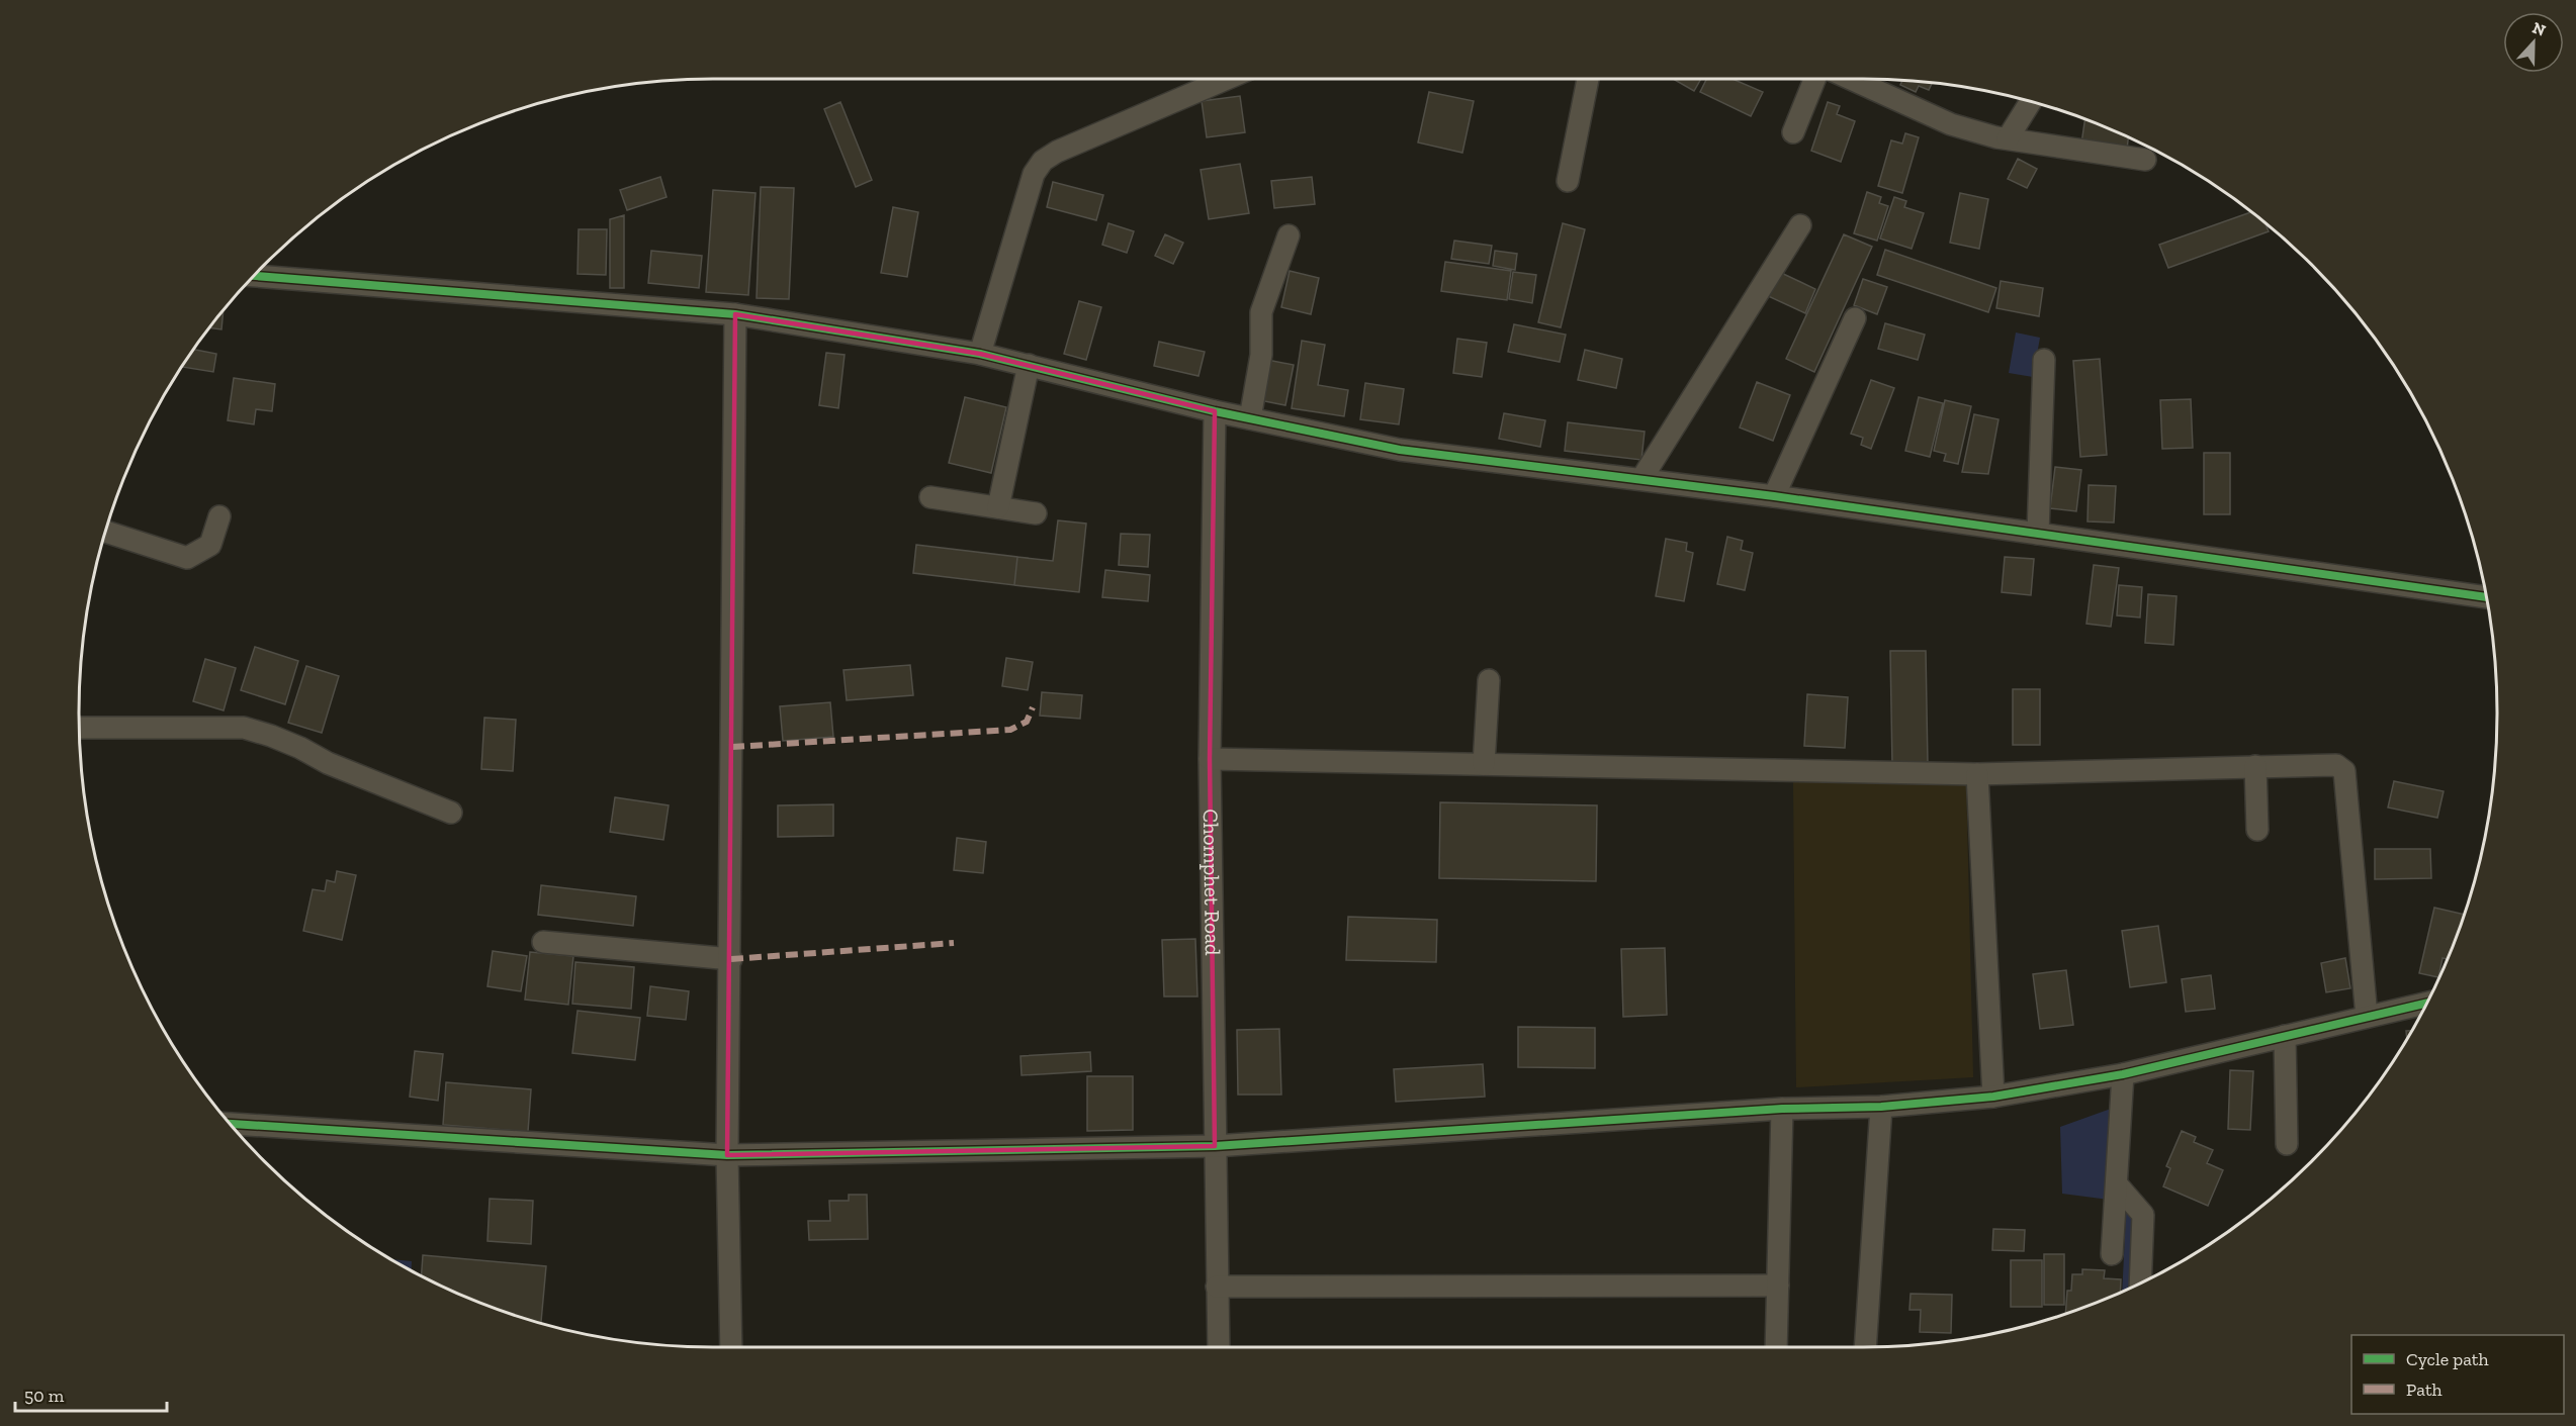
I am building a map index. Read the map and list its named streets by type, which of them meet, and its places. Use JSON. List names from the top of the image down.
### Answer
{
  "streets": {
    "street": ["Chomphet Road"]
  },
  "legend": ["Cycle path", "Path"],
  "scale_bar": "50 m",
  "north": "top"
}
